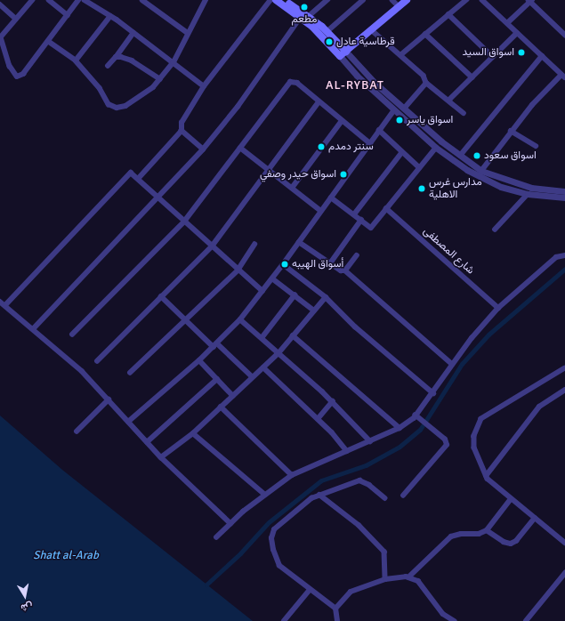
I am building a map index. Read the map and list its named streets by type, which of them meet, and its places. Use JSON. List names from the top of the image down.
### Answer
{
  "streets": {
    "street": ["شارع المصطفى"]
  },
  "districts": ["AL-RYBAT"],
  "water": ["Shatt al-Arab"],
  "places": [
    "مطعم",
    "قرطاسية عادل",
    "اسواق السيد",
    "اسواق ياسر",
    "سنتر دمدم",
    "اسواق سعود",
    "اسواق حيدر وصفي",
    "مدارس غرس الاهلية",
    "أسواق الهيبه"
  ],
  "north": "bottom"
}
